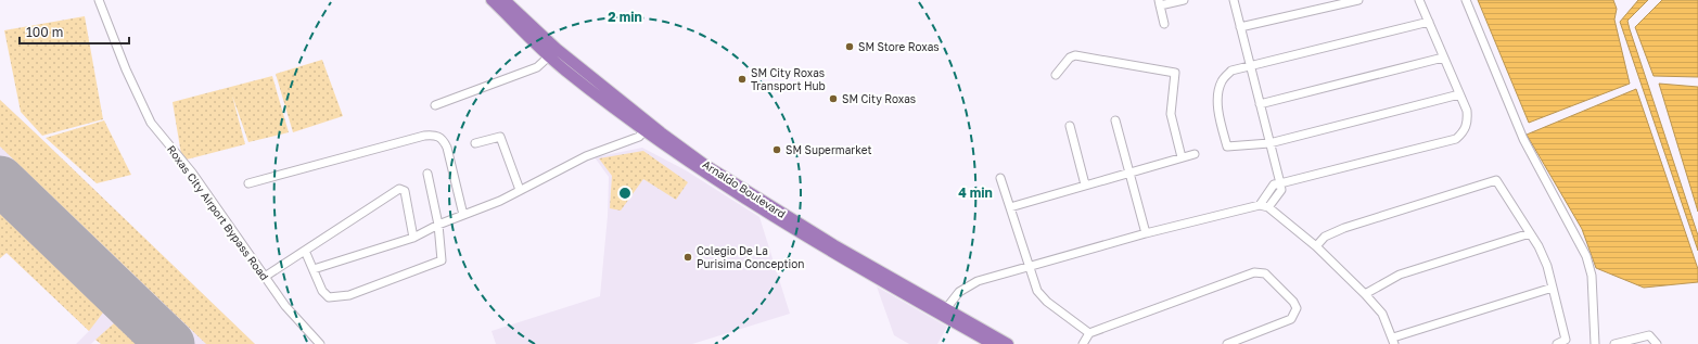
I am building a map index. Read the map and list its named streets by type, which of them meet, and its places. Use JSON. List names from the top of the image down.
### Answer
{
  "streets": {
    "highway": ["Arnaldo Boulevard"],
    "street": ["Roxas City Airport Bypass Road"]
  },
  "places": [
    "SM Store Roxas",
    "SM City Roxas Transport Hub",
    "SM City Roxas",
    "SM Supermarket",
    "Colegio De La Purisima Conception"
  ],
  "scale_bar": "100 m",
  "rings": ["2 min", "4 min"]
}
